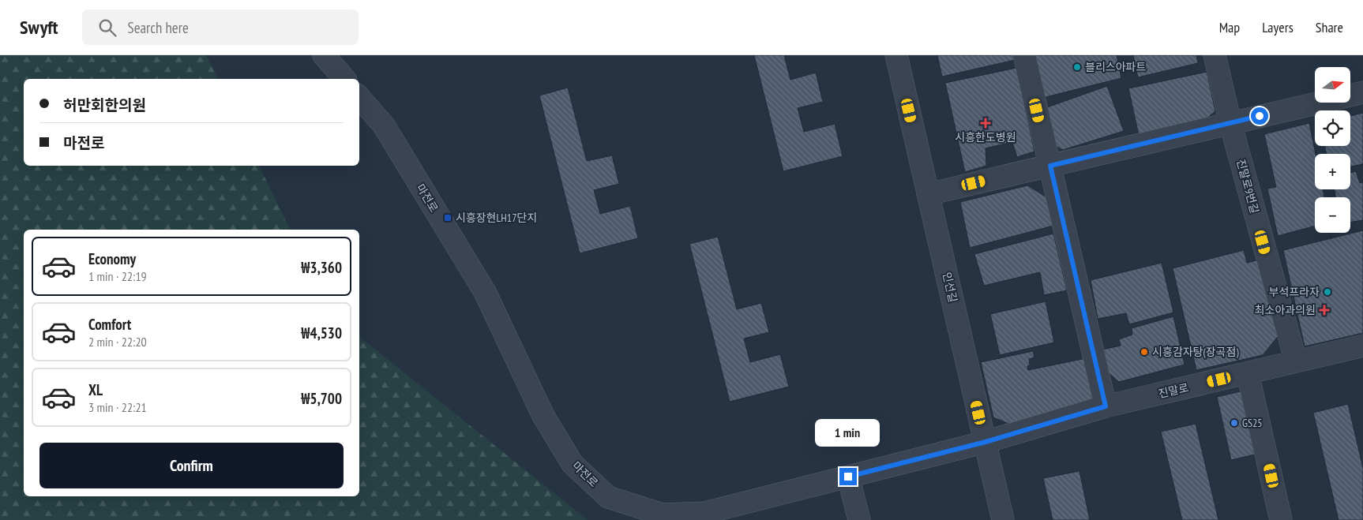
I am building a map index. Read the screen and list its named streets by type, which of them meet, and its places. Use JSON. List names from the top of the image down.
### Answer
{
  "streets": {
    "street": [
      "진말로9번길",
      "마전로",
      "인선길",
      "진말로"
    ]
  },
  "crossings": [
    ["진말로9번길", "진말로"],
    ["마전로", "인선길"],
    ["마전로", "진말로"],
    ["인선길", "진말로"]
  ],
  "places": {
    "other": [
      "블리스아파트",
      "부석프라자",
      "시흥감자탕(장곡점)",
      "GS25"
    ],
    "health": ["시흥한도병원", "최소아과의원"],
    "transit": ["시흥장현LH17단지"]
  },
  "north": "right",
  "page": {
    "header": "Swyft",
    "search": "Search here",
    "nav": ["Map", "Layers", "Share"],
    "map_buttons": ["+", "−"],
    "banner": ["허만회한의원", "마전로"],
    "list": [
      {
        "name": "Economy",
        "note": "1 min · 22:19",
        "value": "₩3,360"
      },
      {
        "name": "Comfort",
        "note": "2 min · 22:20",
        "value": "₩4,530"
      },
      {
        "name": "XL",
        "note": "3 min · 22:21",
        "value": "₩5,700"
      }
    ],
    "bubble": "1 min",
    "buttons": "Confirm"
  }
}
